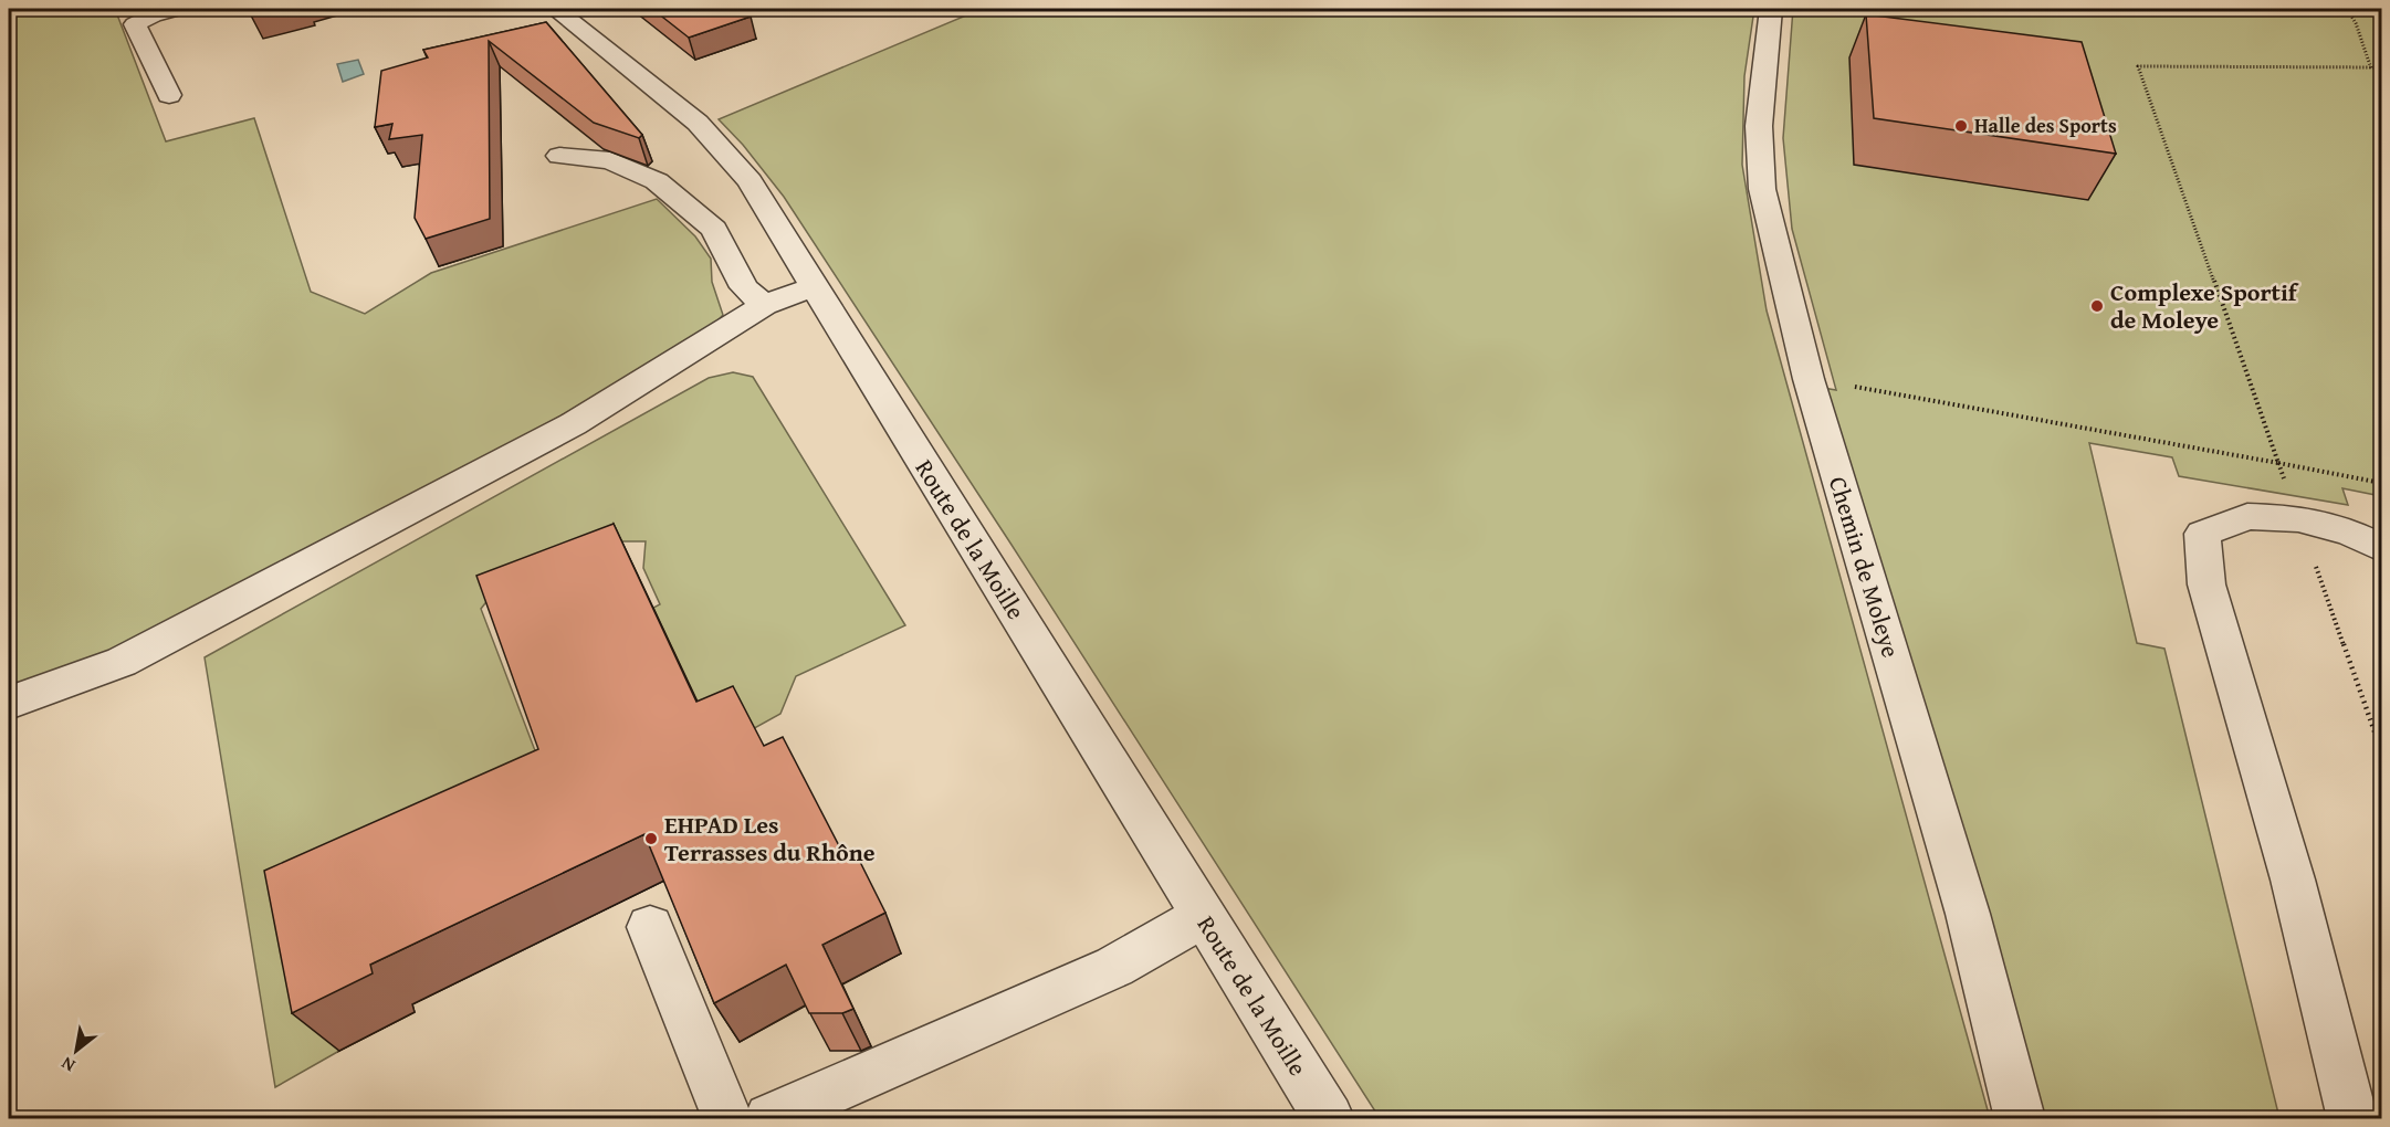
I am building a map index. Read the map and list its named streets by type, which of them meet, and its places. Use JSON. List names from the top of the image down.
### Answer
{
  "streets": {
    "street": ["Route de la Moille", "Chemin de Moleye"]
  },
  "places": ["Halle des Sports", "Complexe Sportif de Moleye", "EHPAD Les Terrasses du Rhône"],
  "north": "bottom left"
}
